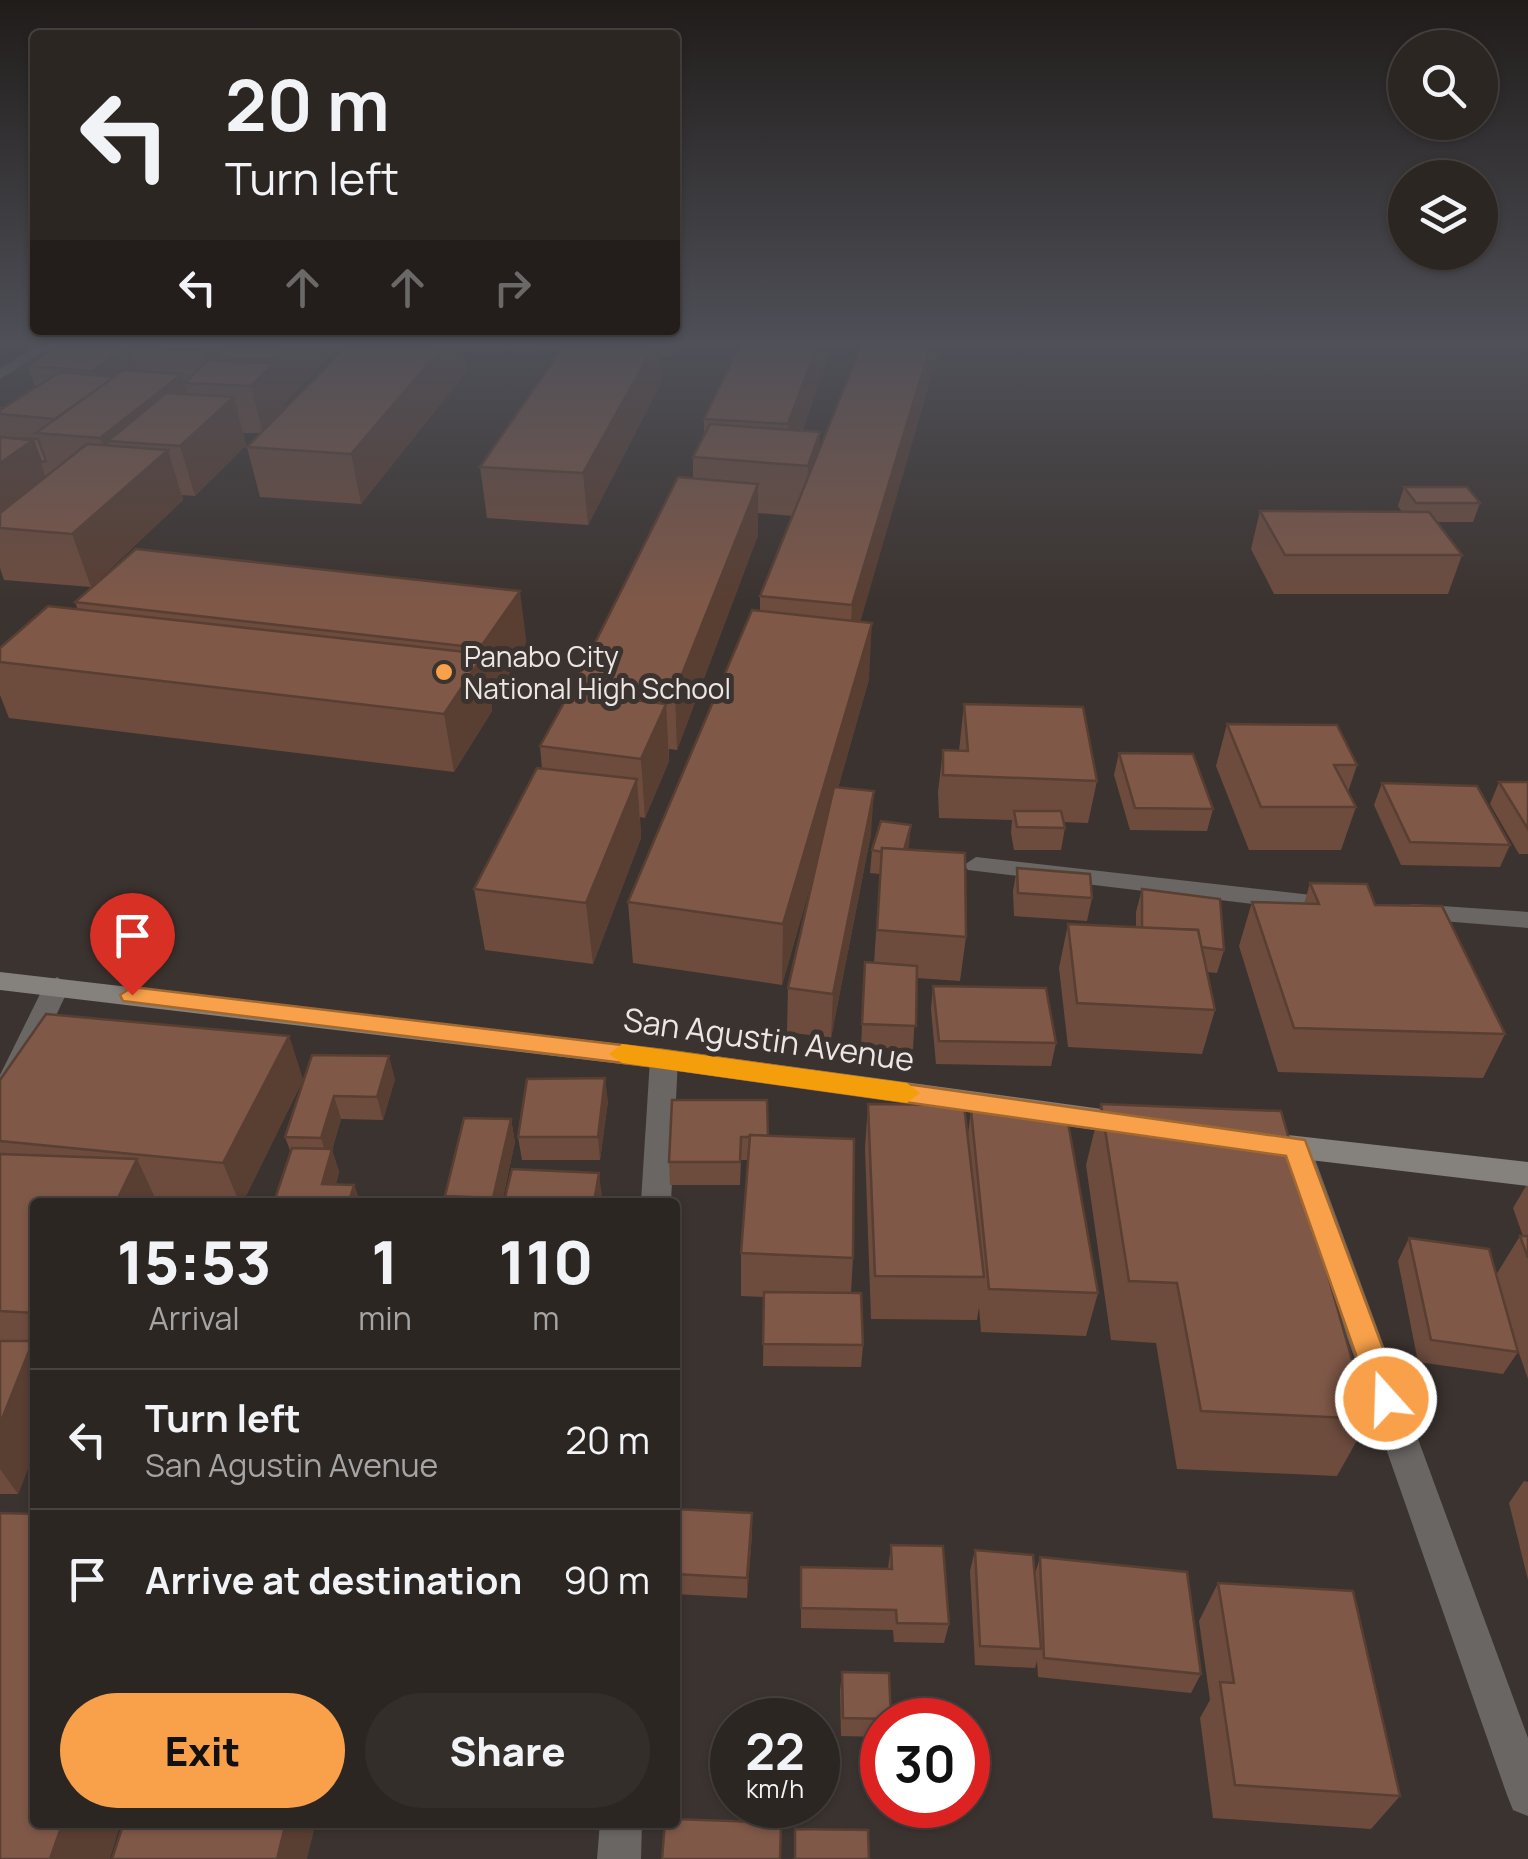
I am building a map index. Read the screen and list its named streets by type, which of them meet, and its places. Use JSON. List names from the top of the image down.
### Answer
{
  "streets": {
    "street": ["San Agustin Avenue"]
  },
  "places": ["Panabo City National High School"],
  "page": {
    "turn": ["20 m", "Turn left"],
    "eta": [
      "15:53",
      "Arrival",
      "1",
      "min",
      "110",
      "m"
    ],
    "list": [
      {
        "name": "Turn left",
        "note": "San Agustin Avenue",
        "value": "20 m"
      },
      {
        "name": "Arrive at destination",
        "value": "90 m"
      }
    ],
    "buttons": ["Exit", "Share"],
    "speed": "22 km/h",
    "limit": "30"
  }
}
